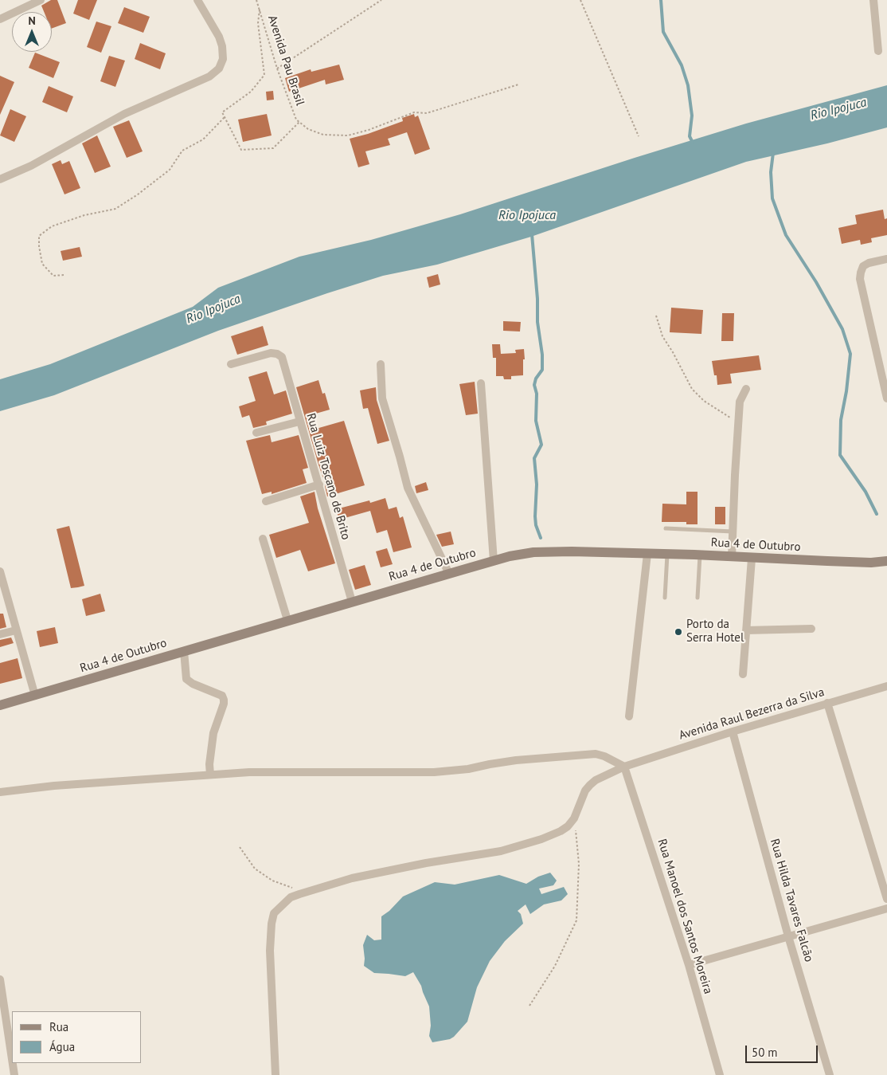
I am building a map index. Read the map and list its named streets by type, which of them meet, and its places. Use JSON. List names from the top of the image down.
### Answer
{
  "streets": {
    "main road": ["Rua 4 de Outubro"],
    "street": [
      "Rua Luiz Toscano de Brito",
      "Avenida Raul Bezerra da Silva",
      "Rua Hilda Tavares Falcão",
      "Rua Manoel dos Santos Moreira"
    ],
    "path": ["Avenida Pau Brasil"]
  },
  "crossings": [
    ["Rua Luiz Toscano de Brito", "Rua 4 de Outubro"],
    ["Avenida Raul Bezerra da Silva", "Rua Hilda Tavares Falcão"],
    ["Avenida Raul Bezerra da Silva", "Rua Manoel dos Santos Moreira"]
  ],
  "water": ["Rio Ipojuca"],
  "places": ["Porto da Serra Hotel"],
  "legend": ["Rua", "Água"],
  "scale_bar": "50 m",
  "north": "top"
}
